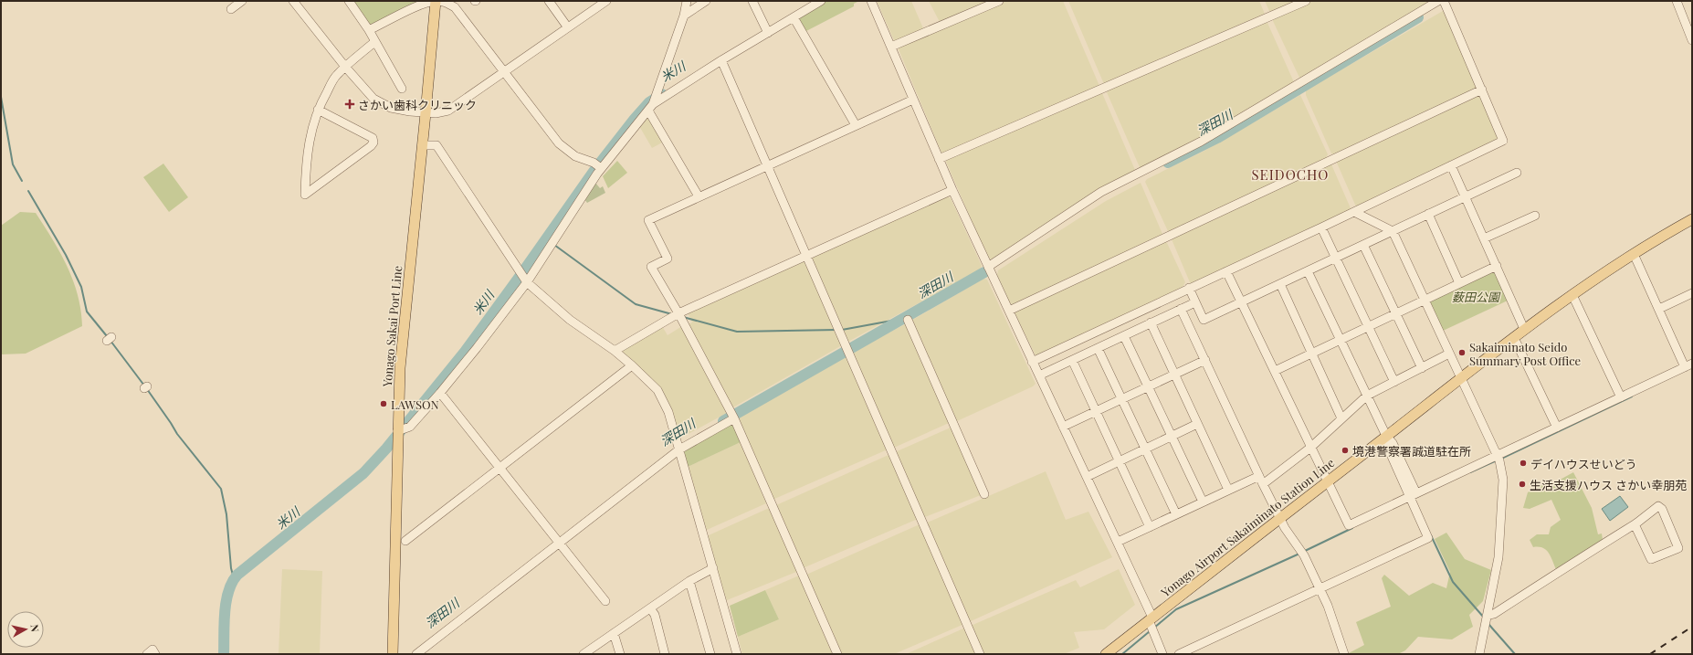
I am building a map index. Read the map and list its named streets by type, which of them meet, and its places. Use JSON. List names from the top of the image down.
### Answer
{
  "streets": {
    "main road": ["Yonago Sakai Port Line", "Yonago Airport Sakaiminato Station Line"]
  },
  "districts": ["SEIDOCHO"],
  "water": ["米川", "深田川"],
  "parks": ["薮田公園"],
  "places": {
    "health": ["さかい歯科クリニック"],
    "other": [
      "Sakaiminato Seido Summary Post Office",
      "LAWSON",
      "境港警察署誠道駐在所",
      "デイハウスせいどう",
      "生活支援ハウス さかい幸朋苑"
    ]
  },
  "north": "right"
}
